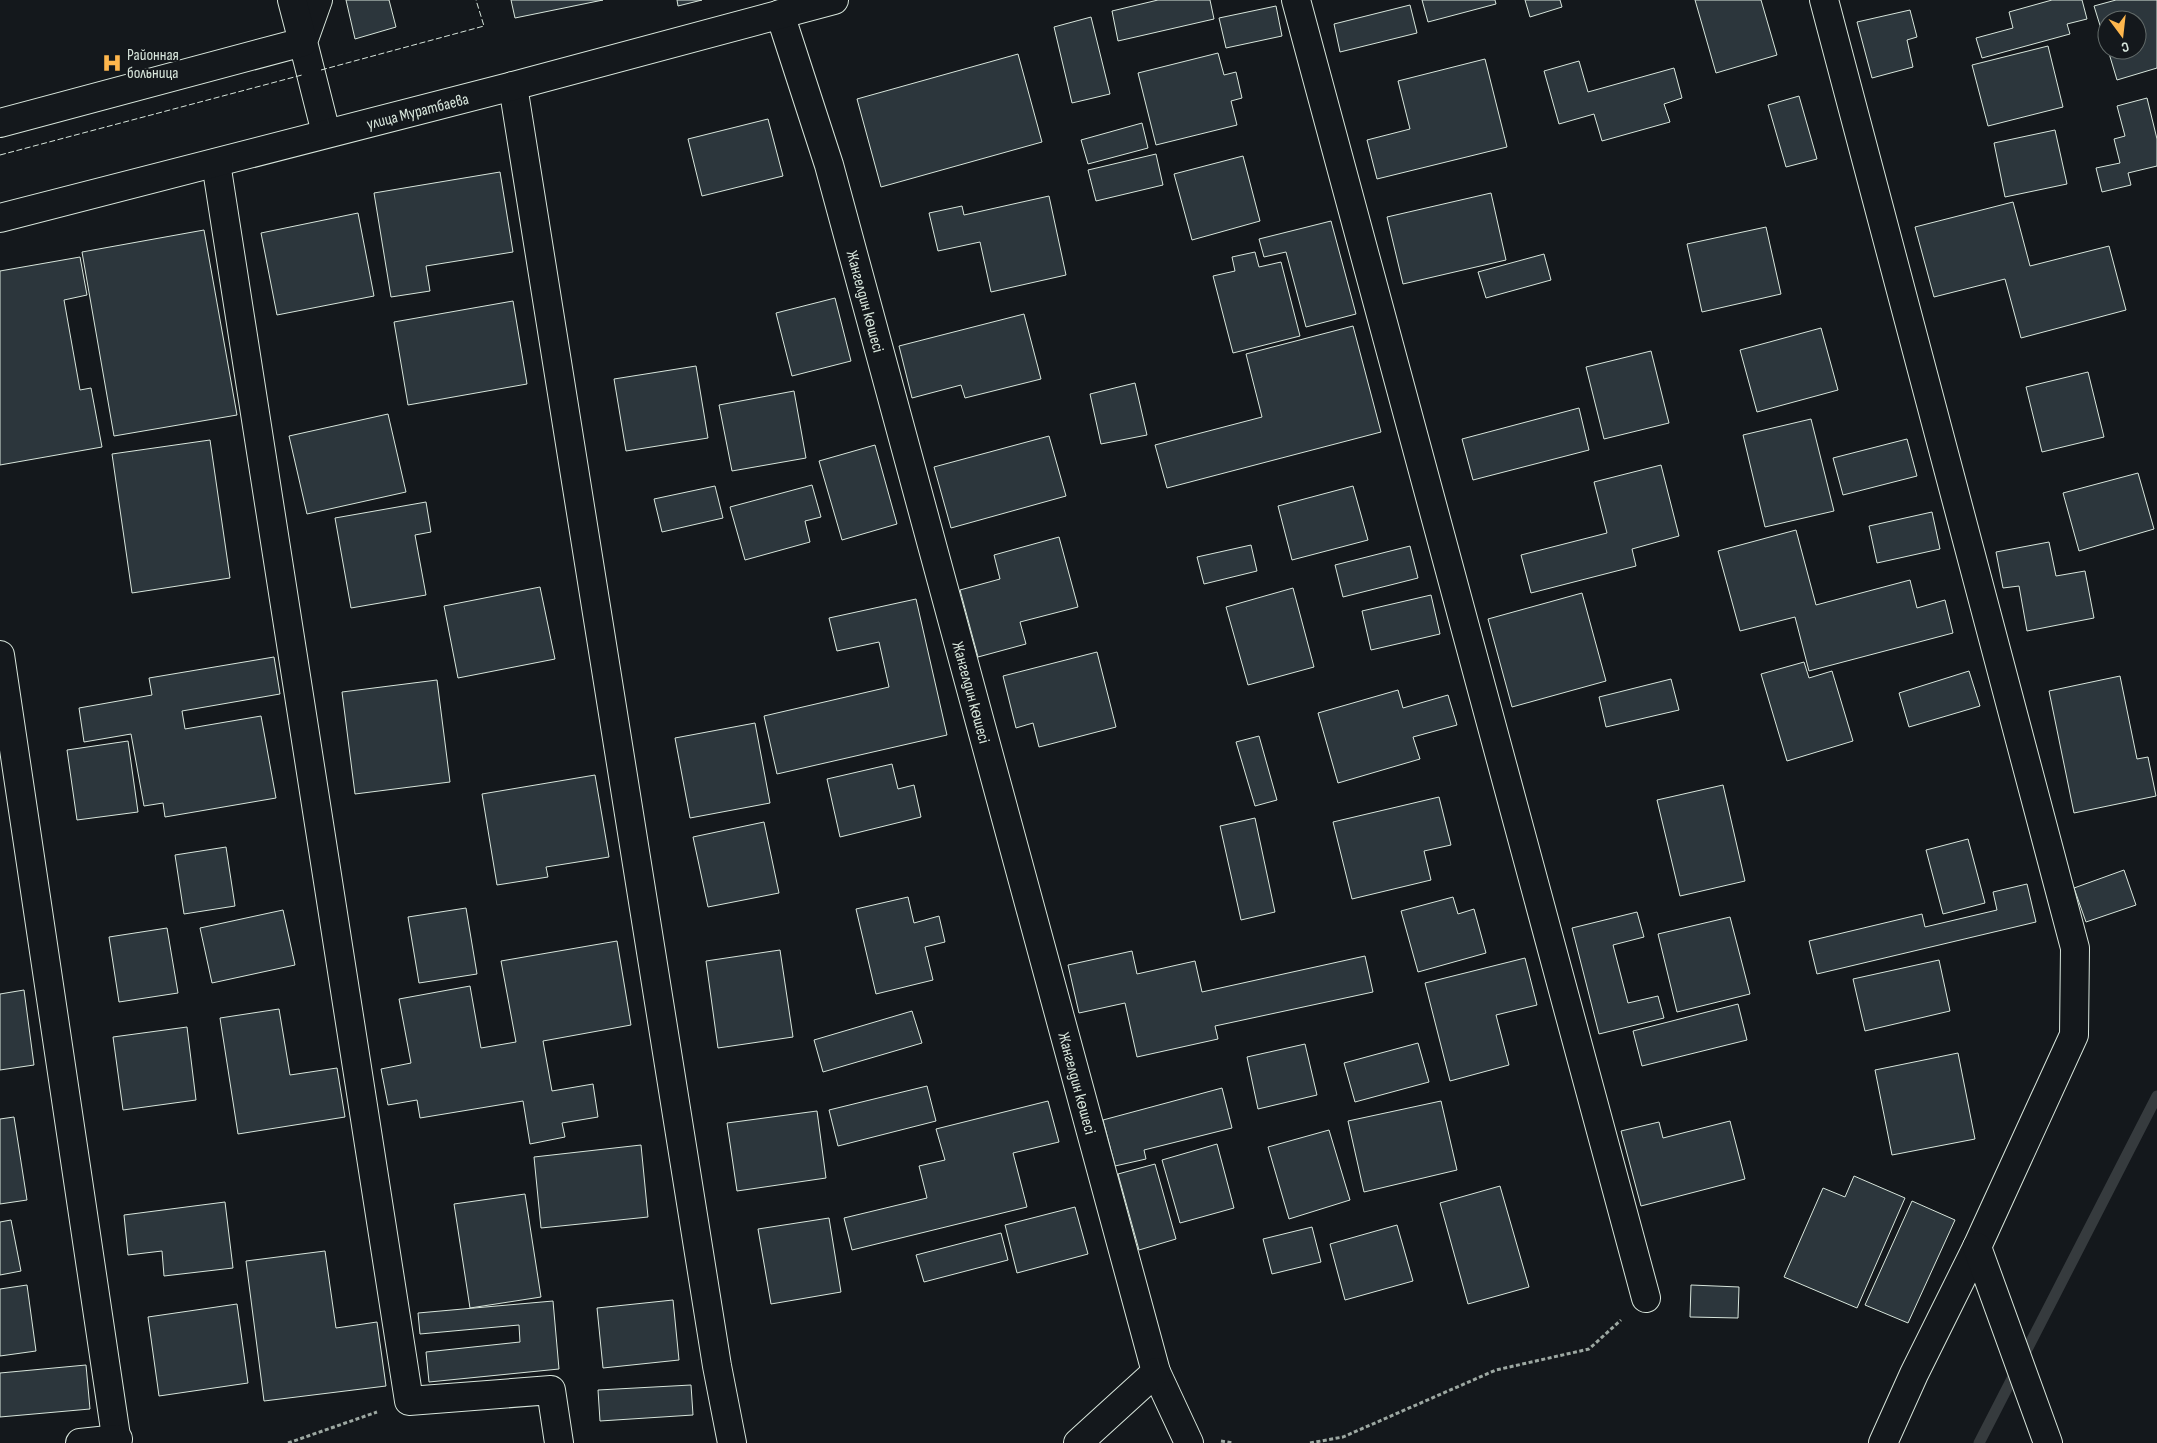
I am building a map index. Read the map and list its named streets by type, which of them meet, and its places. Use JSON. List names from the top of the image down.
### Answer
{
  "streets": {
    "street": ["улица Муратбаева", "Жангелдин көшесі"]
  },
  "crossings": [
    ["улица Муратбаева", "Жангелдин көшесі"]
  ],
  "places": {
    "hospital": ["Районная больница"]
  },
  "north": "bottom"
}
